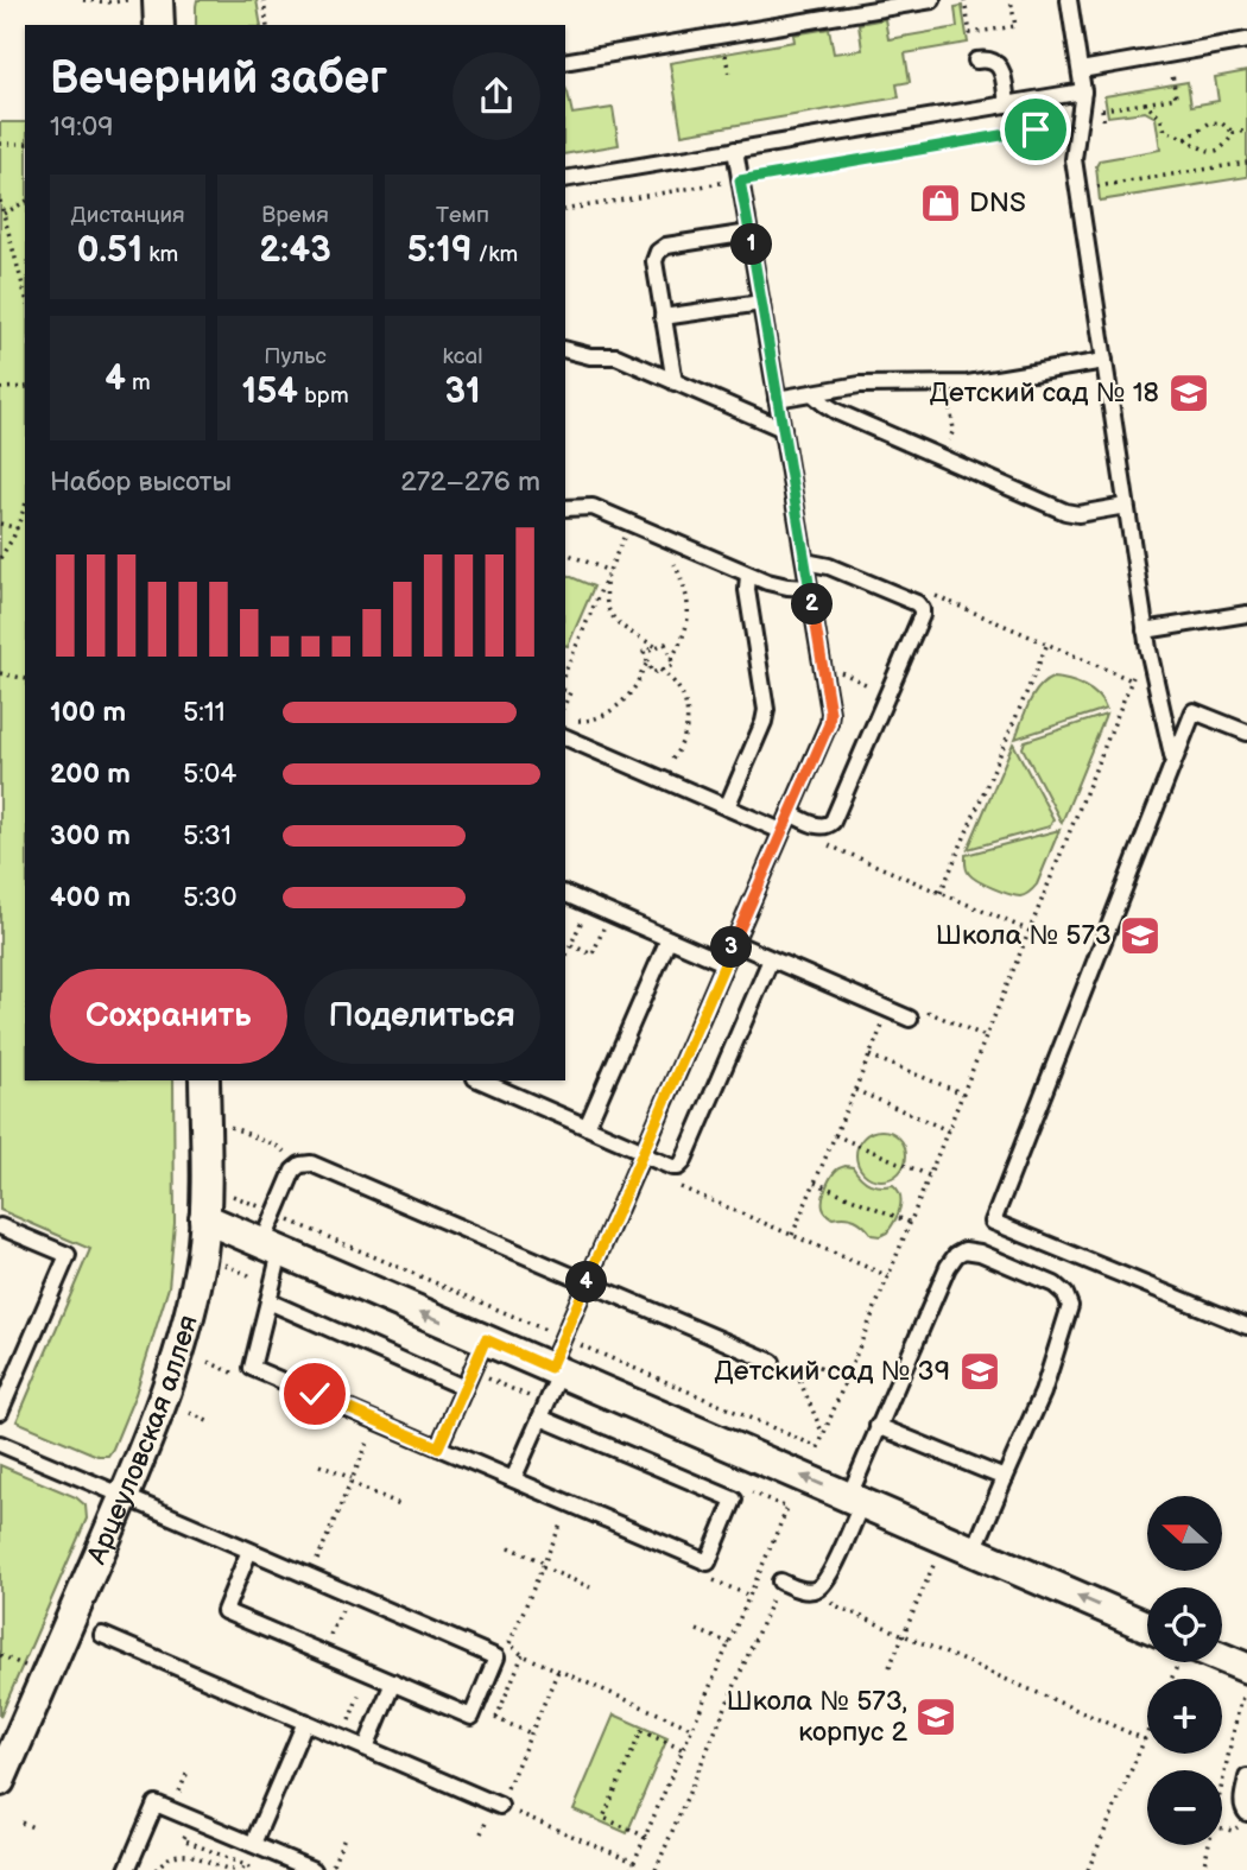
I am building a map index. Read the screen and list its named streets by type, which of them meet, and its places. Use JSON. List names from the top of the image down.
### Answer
{
  "streets": {
    "street": ["Арцеуловская аллея"]
  },
  "places": {
    "shop": ["DNS"],
    "school or university": [
      "Детский сад № 18",
      "Школа № 573",
      "Детский сад № 39",
      "Школа № 573, корпус 2"
    ]
  },
  "north": "left",
  "page": {
    "heading": ["Вечерний забег", "19:09"],
    "stats": [
      ["Дистанция", "0.51 km"],
      ["Время", "2:43"],
      ["Темп", "5:19 /km"],
      ["4 m"],
      ["Пульс", "154 bpm"],
      ["kcal", "31"]
    ],
    "pins": [
      "1",
      "2",
      "3",
      "4"
    ],
    "chart": ["Набор высоты", "272–276 m"],
    "list": [
      {
        "name": "100 m",
        "note": "5:11"
      },
      {
        "name": "200 m",
        "note": "5:04"
      },
      {
        "name": "300 m",
        "note": "5:31"
      },
      {
        "name": "400 m",
        "note": "5:30"
      }
    ],
    "buttons": ["Сохранить", "Поделиться"],
    "map_buttons": ["+", "−"]
  }
}
